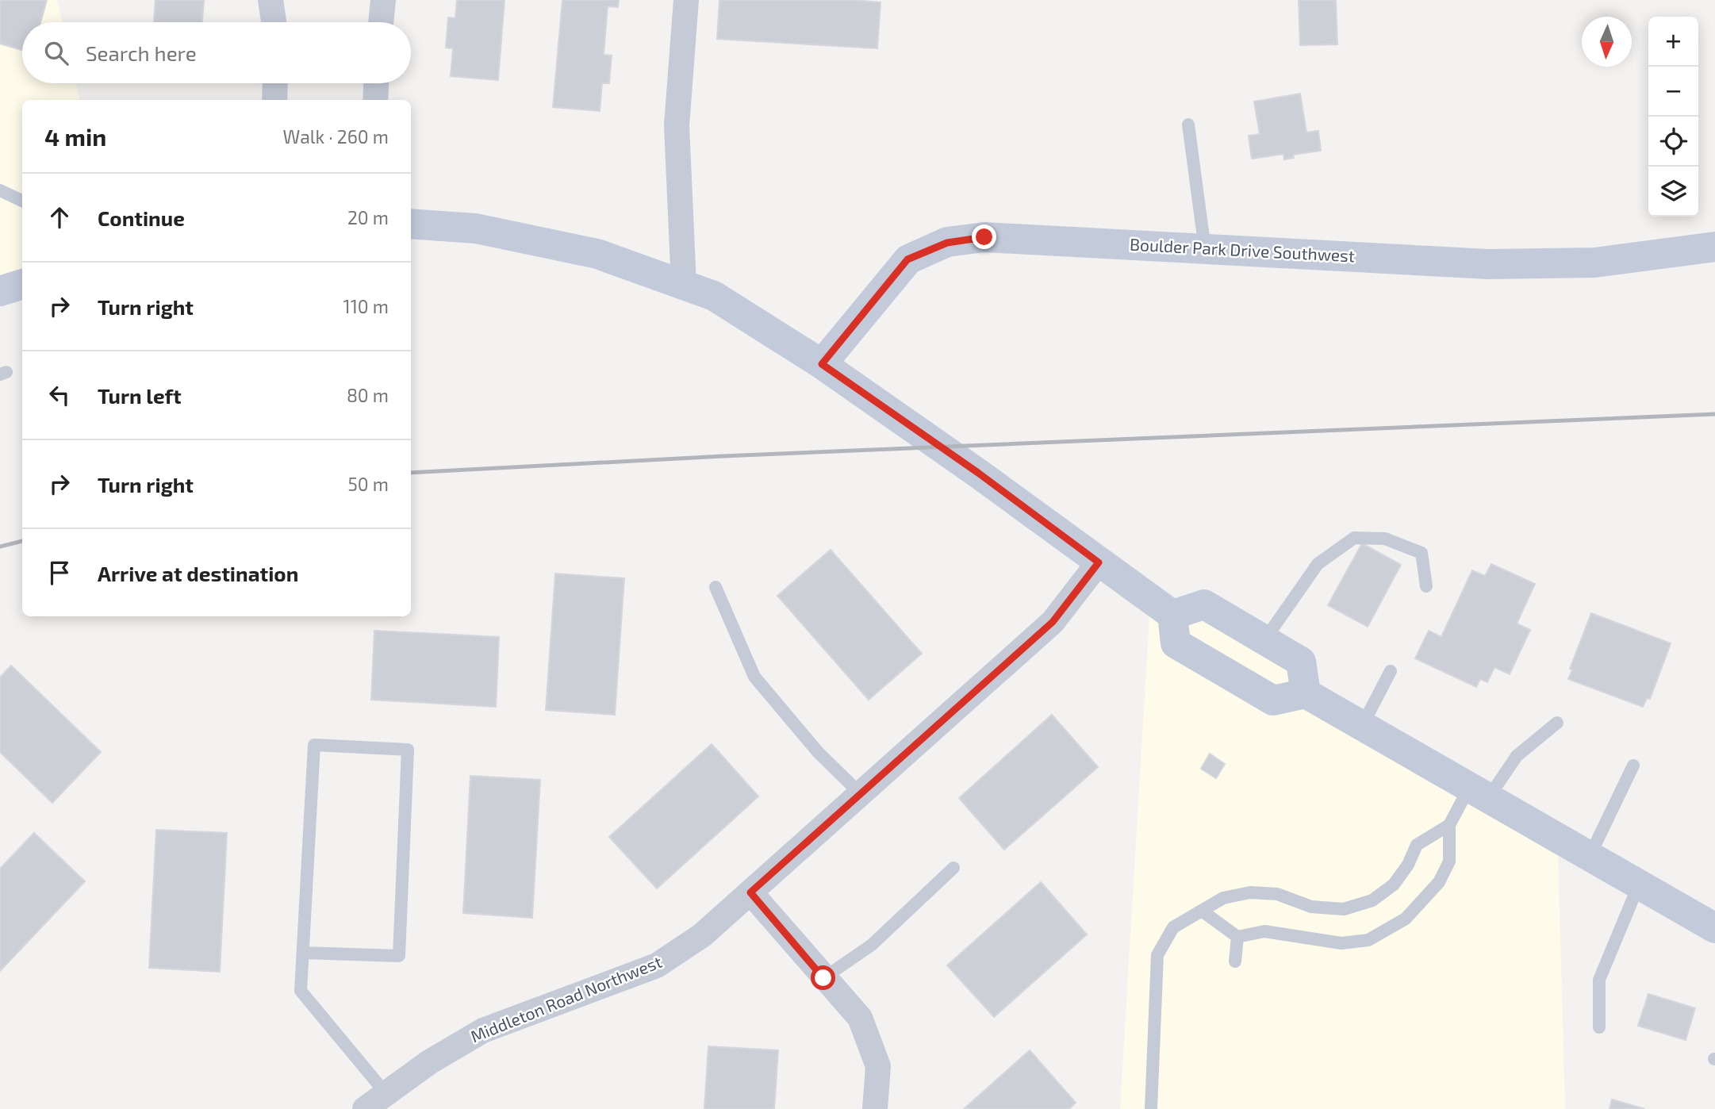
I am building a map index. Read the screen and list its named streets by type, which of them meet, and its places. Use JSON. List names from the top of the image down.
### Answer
{
  "streets": {
    "main road": ["Boulder Park Drive Southwest"],
    "street": ["Middleton Road Northwest"]
  },
  "north": "bottom",
  "page": {
    "map_buttons": ["+", "−"],
    "search": "Search here",
    "heading": ["4 min", "Walk · 260 m"],
    "list": [
      ["Continue", "20 m"],
      ["Turn right", "110 m"],
      ["Turn left", "80 m"],
      ["Turn right", "50 m"],
      "Arrive at destination"
    ]
  }
}
